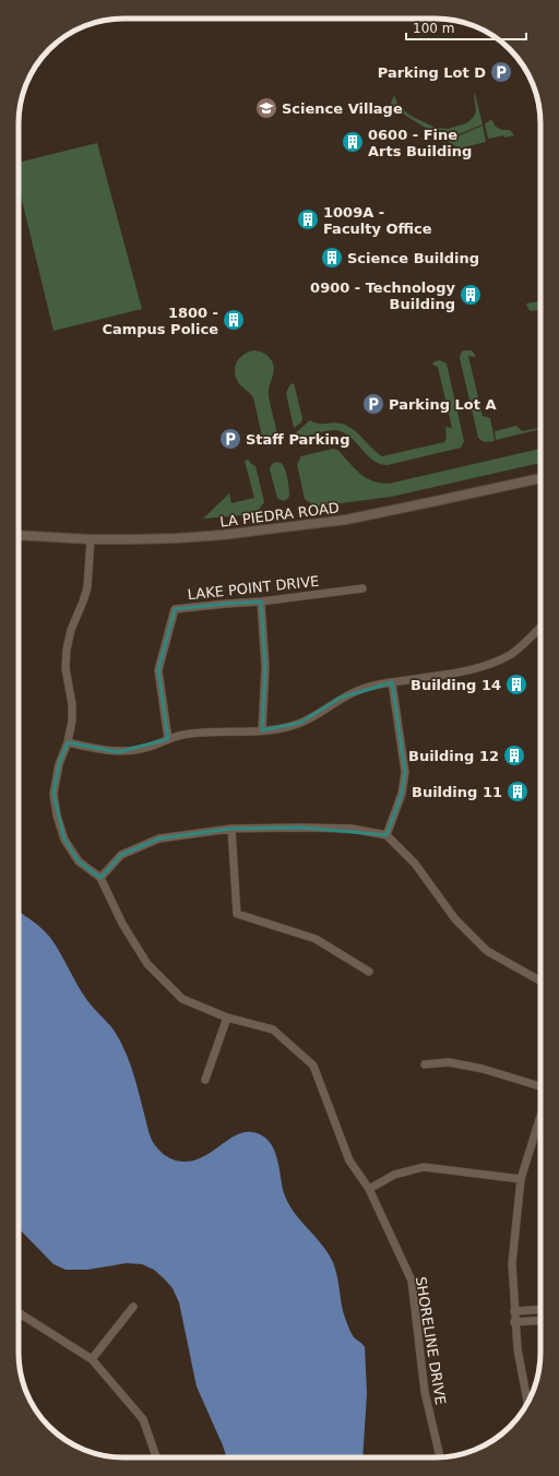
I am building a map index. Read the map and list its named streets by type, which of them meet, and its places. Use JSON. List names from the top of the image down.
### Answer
{
  "streets": {
    "street": ["LA PIEDRA ROAD", "LAKE POINT DRIVE", "SHORELINE DRIVE"]
  },
  "crossings": [
    ["LA PIEDRA ROAD", "SHORELINE DRIVE"]
  ],
  "places": {
    "parking": ["Parking Lot D", "Parking Lot A", "Staff Parking"],
    "school or university": ["Science Village"],
    "building": [
      "0600 - Fine Arts Building",
      "1009A - Faculty Office",
      "Science Building",
      "0900 - Technology Building",
      "1800 - Campus Police",
      "Building 14",
      "Building 12",
      "Building 11"
    ]
  },
  "scale_bar": "100 m"
}
